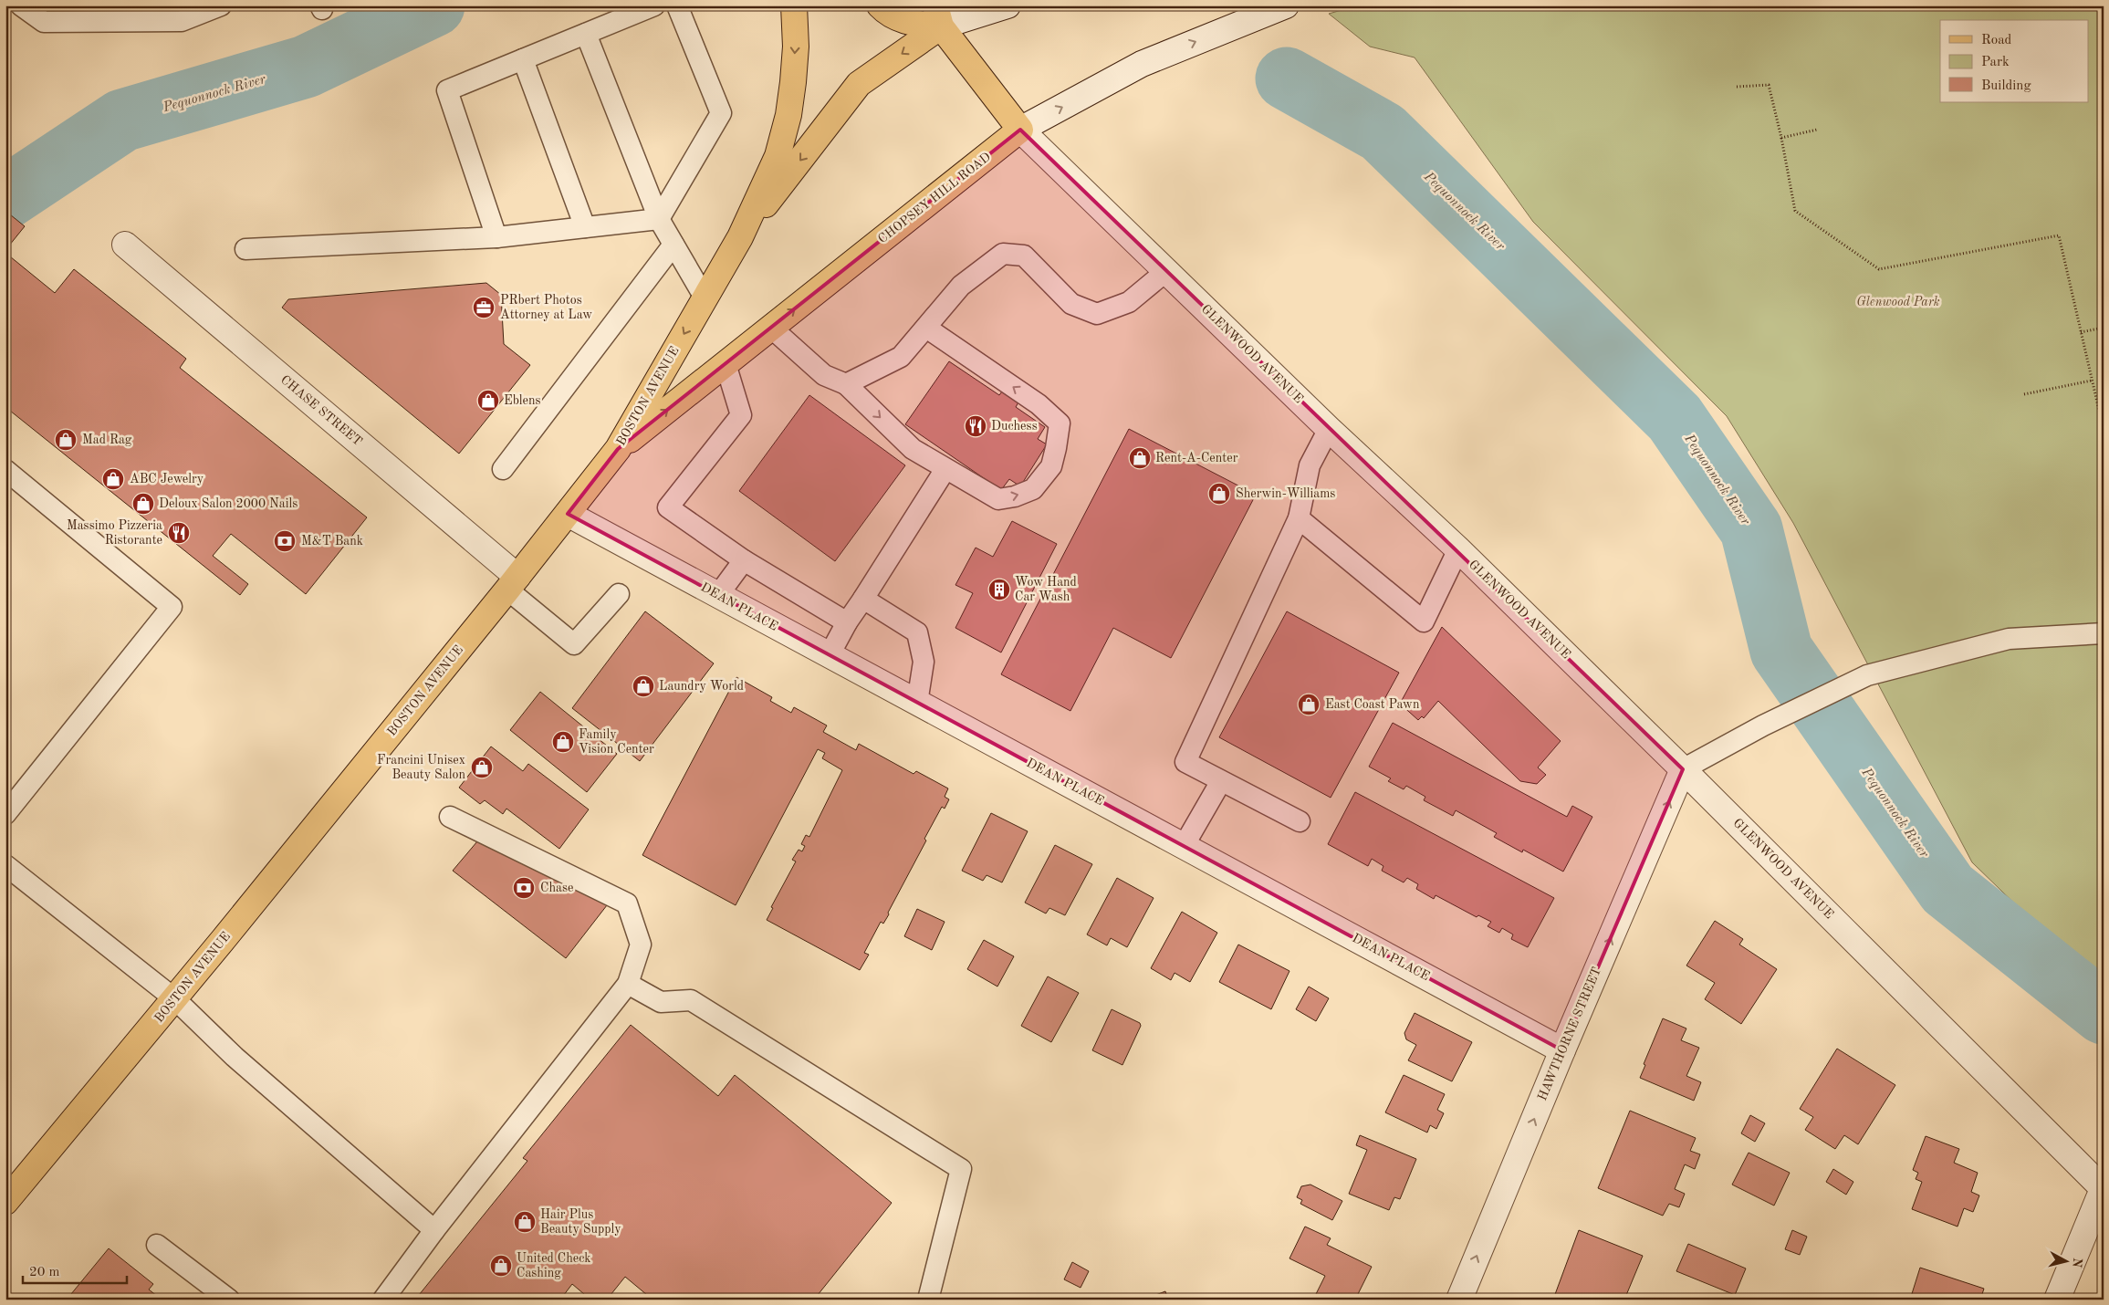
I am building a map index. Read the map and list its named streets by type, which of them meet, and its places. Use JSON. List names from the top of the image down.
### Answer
{
  "streets": {
    "main road": ["CHOPSEY HILL ROAD", "GLENWOOD AVENUE", "BOSTON AVENUE"],
    "street": ["CHASE STREET", "DEAN PLACE", "HAWTHORNE STREET"]
  },
  "crossings": [
    ["CHOPSEY HILL ROAD", "GLENWOOD AVENUE"],
    ["CHOPSEY HILL ROAD", "BOSTON AVENUE"],
    ["GLENWOOD AVENUE", "HAWTHORNE STREET"],
    ["BOSTON AVENUE", "CHASE STREET"],
    ["BOSTON AVENUE", "DEAN PLACE"],
    ["DEAN PLACE", "HAWTHORNE STREET"]
  ],
  "one_way": ["CHOPSEY HILL ROAD", "HAWTHORNE STREET"],
  "water": ["Pequonnock River"],
  "parks": ["Glenwood Park"],
  "places": {
    "office": ["PRbert Photos Attorney at Law"],
    "shop": [
      "Eblens",
      "Mad Rag",
      "Rent-A-Center",
      "ABC Jewelry",
      "Sherwin-Williams",
      "Deloux Salon 2000 Nails",
      "Laundry World",
      "East Coast Pawn",
      "Family Vision Center",
      "Francini Unisex Beauty Salon",
      "Hair Plus Beauty Supply",
      "United Check Cashing"
    ],
    "restaurant": ["Duchess", "Massimo Pizzeria Ristorante"],
    "bank": ["M&T Bank", "Chase"],
    "building": ["Wow Hand Car Wash"]
  },
  "legend": ["Road", "Park", "Building"],
  "scale_bar": "20 m",
  "north": "right"
}
